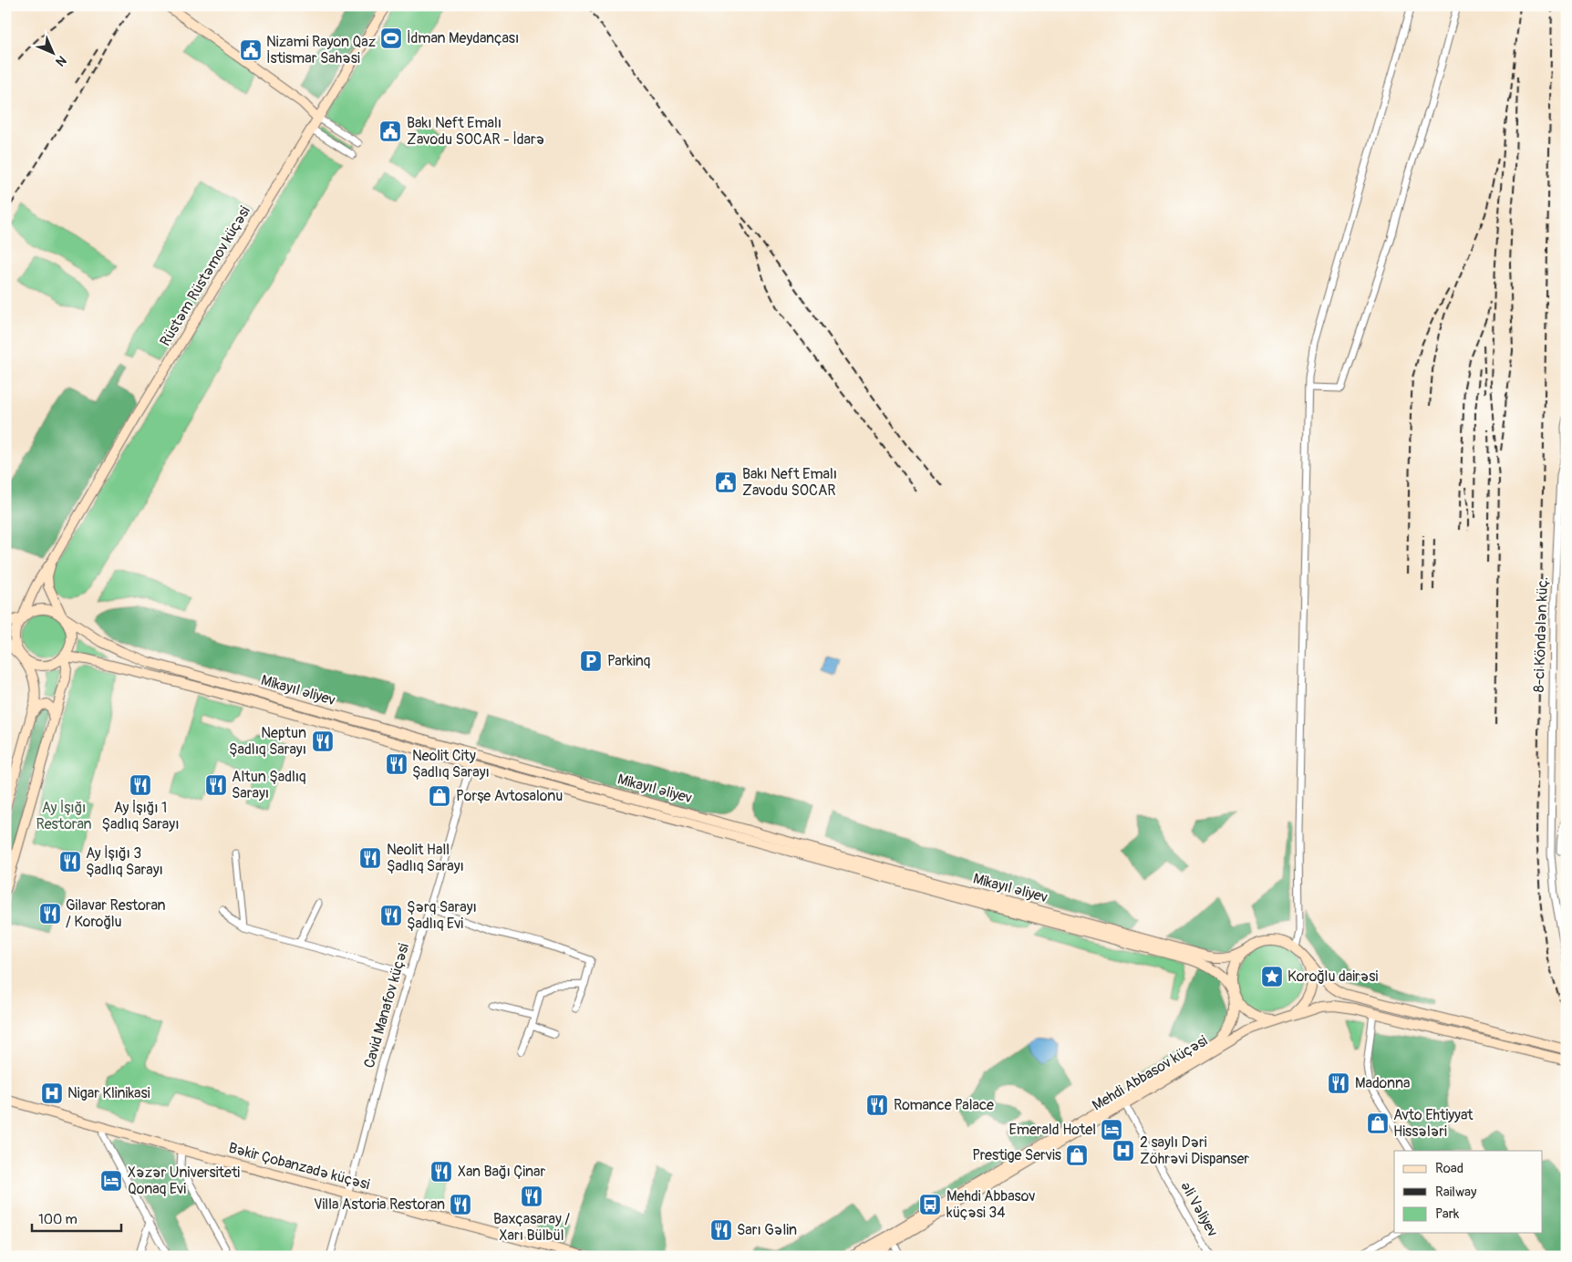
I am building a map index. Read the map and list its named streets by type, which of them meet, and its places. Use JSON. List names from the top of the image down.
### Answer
{
  "streets": {
    "main road": [
      "Rüstəm Rüstəmov küçəsi",
      "Mikayıl Əliyev",
      "Mehdi Abbasov küçəsi",
      "Bəkir Çobanzadə küçəsi"
    ],
    "street": ["8-ci Köndələn küç.", "Cavid Manafov küçəsi", "Əli Vəliyev"]
  },
  "crossings": [
    ["Rüstəm Rüstəmov küçəsi", "Mikayıl Əliyev"],
    ["Mikayıl Əliyev", "Cavid Manafov küçəsi"],
    ["Mikayıl Əliyev", "Mehdi Abbasov küçəsi"],
    ["Cavid Manafov küçəsi", "Bəkir Çobanzadə küçəsi"],
    ["Mehdi Abbasov küçəsi", "Əli Vəliyev"]
  ],
  "parks": ["Ay İşığı Restoran"],
  "places": {
    "sports": ["İdman Meydançası"],
    "public building": ["Nizami Rayon Qaz İstismar Sahəsi", "Bakı Neft Emalı Zavodu SOCAR - İdarə", "Bakı Neft Emalı Zavodu SOCAR"],
    "parking": ["Parkinq"],
    "restaurant": [
      "Neptun Şadlıq Sarayı",
      "Neolit City Şadlıq Sarayı",
      "Ay İşığı 1 Şadlıq Sarayı",
      "Altun Şadlıq Sarayı",
      "Neolit Hall Şadlıq Sarayı",
      "Ay İşığı 3 Şadlıq Sarayı",
      "Gilavar Restoran / Koroğlu",
      "Şərq Sarayı Şadlıq Evi",
      "Madonna",
      "Romance Palace",
      "Xan Bağı Çinar",
      "Baxçasaray / Xarı Bülbül",
      "Villa Astoria Restoran",
      "Sarı Gəlin"
    ],
    "shop": ["Porşe Avtosalonu", "Avto Ehtiyyat Hissәlәri", "Prestige Servis"],
    "place": ["Koroğlu dairəsi"],
    "hospital": ["Nigar Klinikasi", "2 saylı Dəri Zöhrəvi Dispanser"],
    "hotel": ["Emerald Hotel", "Xəzər Universiteti Qonaq Evi"],
    "bus stop": ["Mehdi Abbasov küçəsi 34"]
  },
  "legend": ["Road", "Railway", "Park"],
  "scale_bar": "100 m",
  "north": "bottom right"
}
